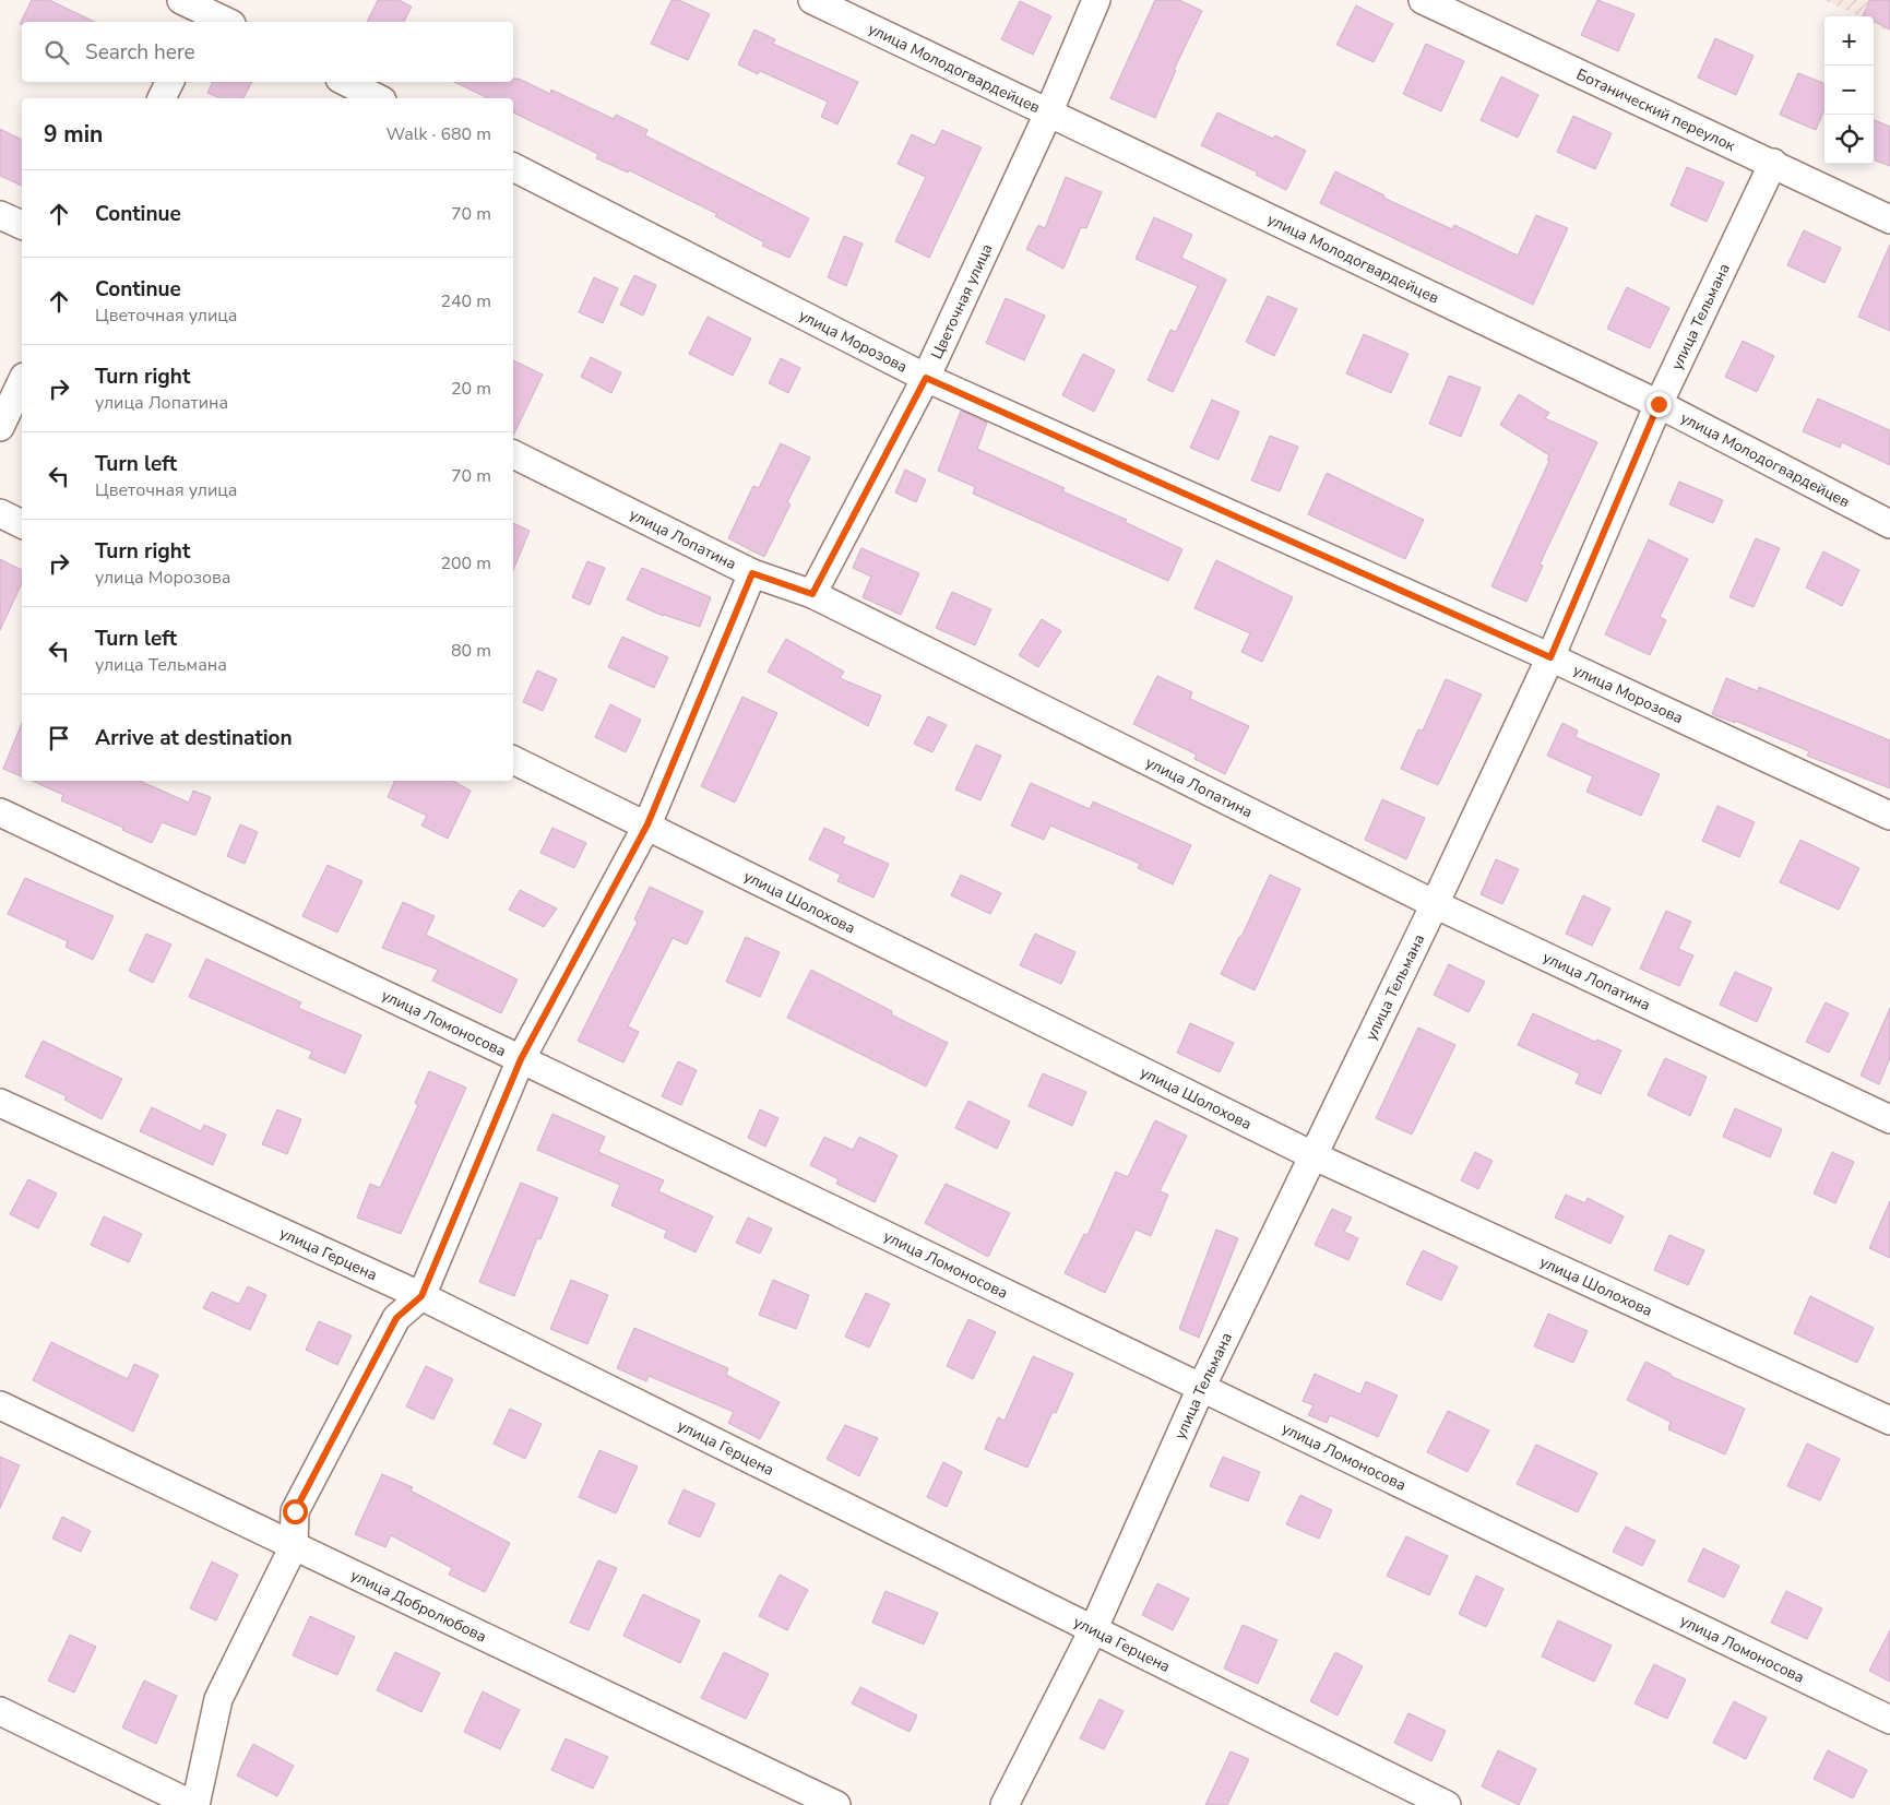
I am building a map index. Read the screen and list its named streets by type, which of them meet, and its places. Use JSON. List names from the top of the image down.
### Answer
{
  "streets": {
    "street": [
      "улица Молодогвардейцев",
      "Ботанический переулок",
      "Цветочная улица",
      "улица Тельмана",
      "улица Морозова",
      "улица Лопатина",
      "улица Шолохова",
      "улица Ломоносова",
      "улица Герцена",
      "улица Добролюбова"
    ]
  },
  "crossings": [
    ["улица Молодогвардейцев", "Цветочная улица"],
    ["улица Молодогвардейцев", "улица Тельмана"],
    ["Ботанический переулок", "улица Тельмана"],
    ["Цветочная улица", "улица Морозова"],
    ["Цветочная улица", "улица Лопатина"],
    ["улица Тельмана", "улица Морозова"],
    ["улица Тельмана", "улица Лопатина"],
    ["улица Тельмана", "улица Шолохова"],
    ["улица Тельмана", "улица Ломоносова"],
    ["улица Тельмана", "улица Герцена"]
  ],
  "page": {
    "map_buttons": ["+", "−"],
    "search": "Search here",
    "heading": ["9 min", "Walk · 680 m"],
    "list": [
      ["Continue", "70 m"],
      ["Continue", "Цветочная улица", "240 m"],
      ["Turn right", "улица Лопатина", "20 m"],
      ["Turn left", "Цветочная улица", "70 m"],
      ["Turn right", "улица Морозова", "200 m"],
      ["Turn left", "улица Тельмана", "80 m"],
      "Arrive at destination"
    ]
  }
}
